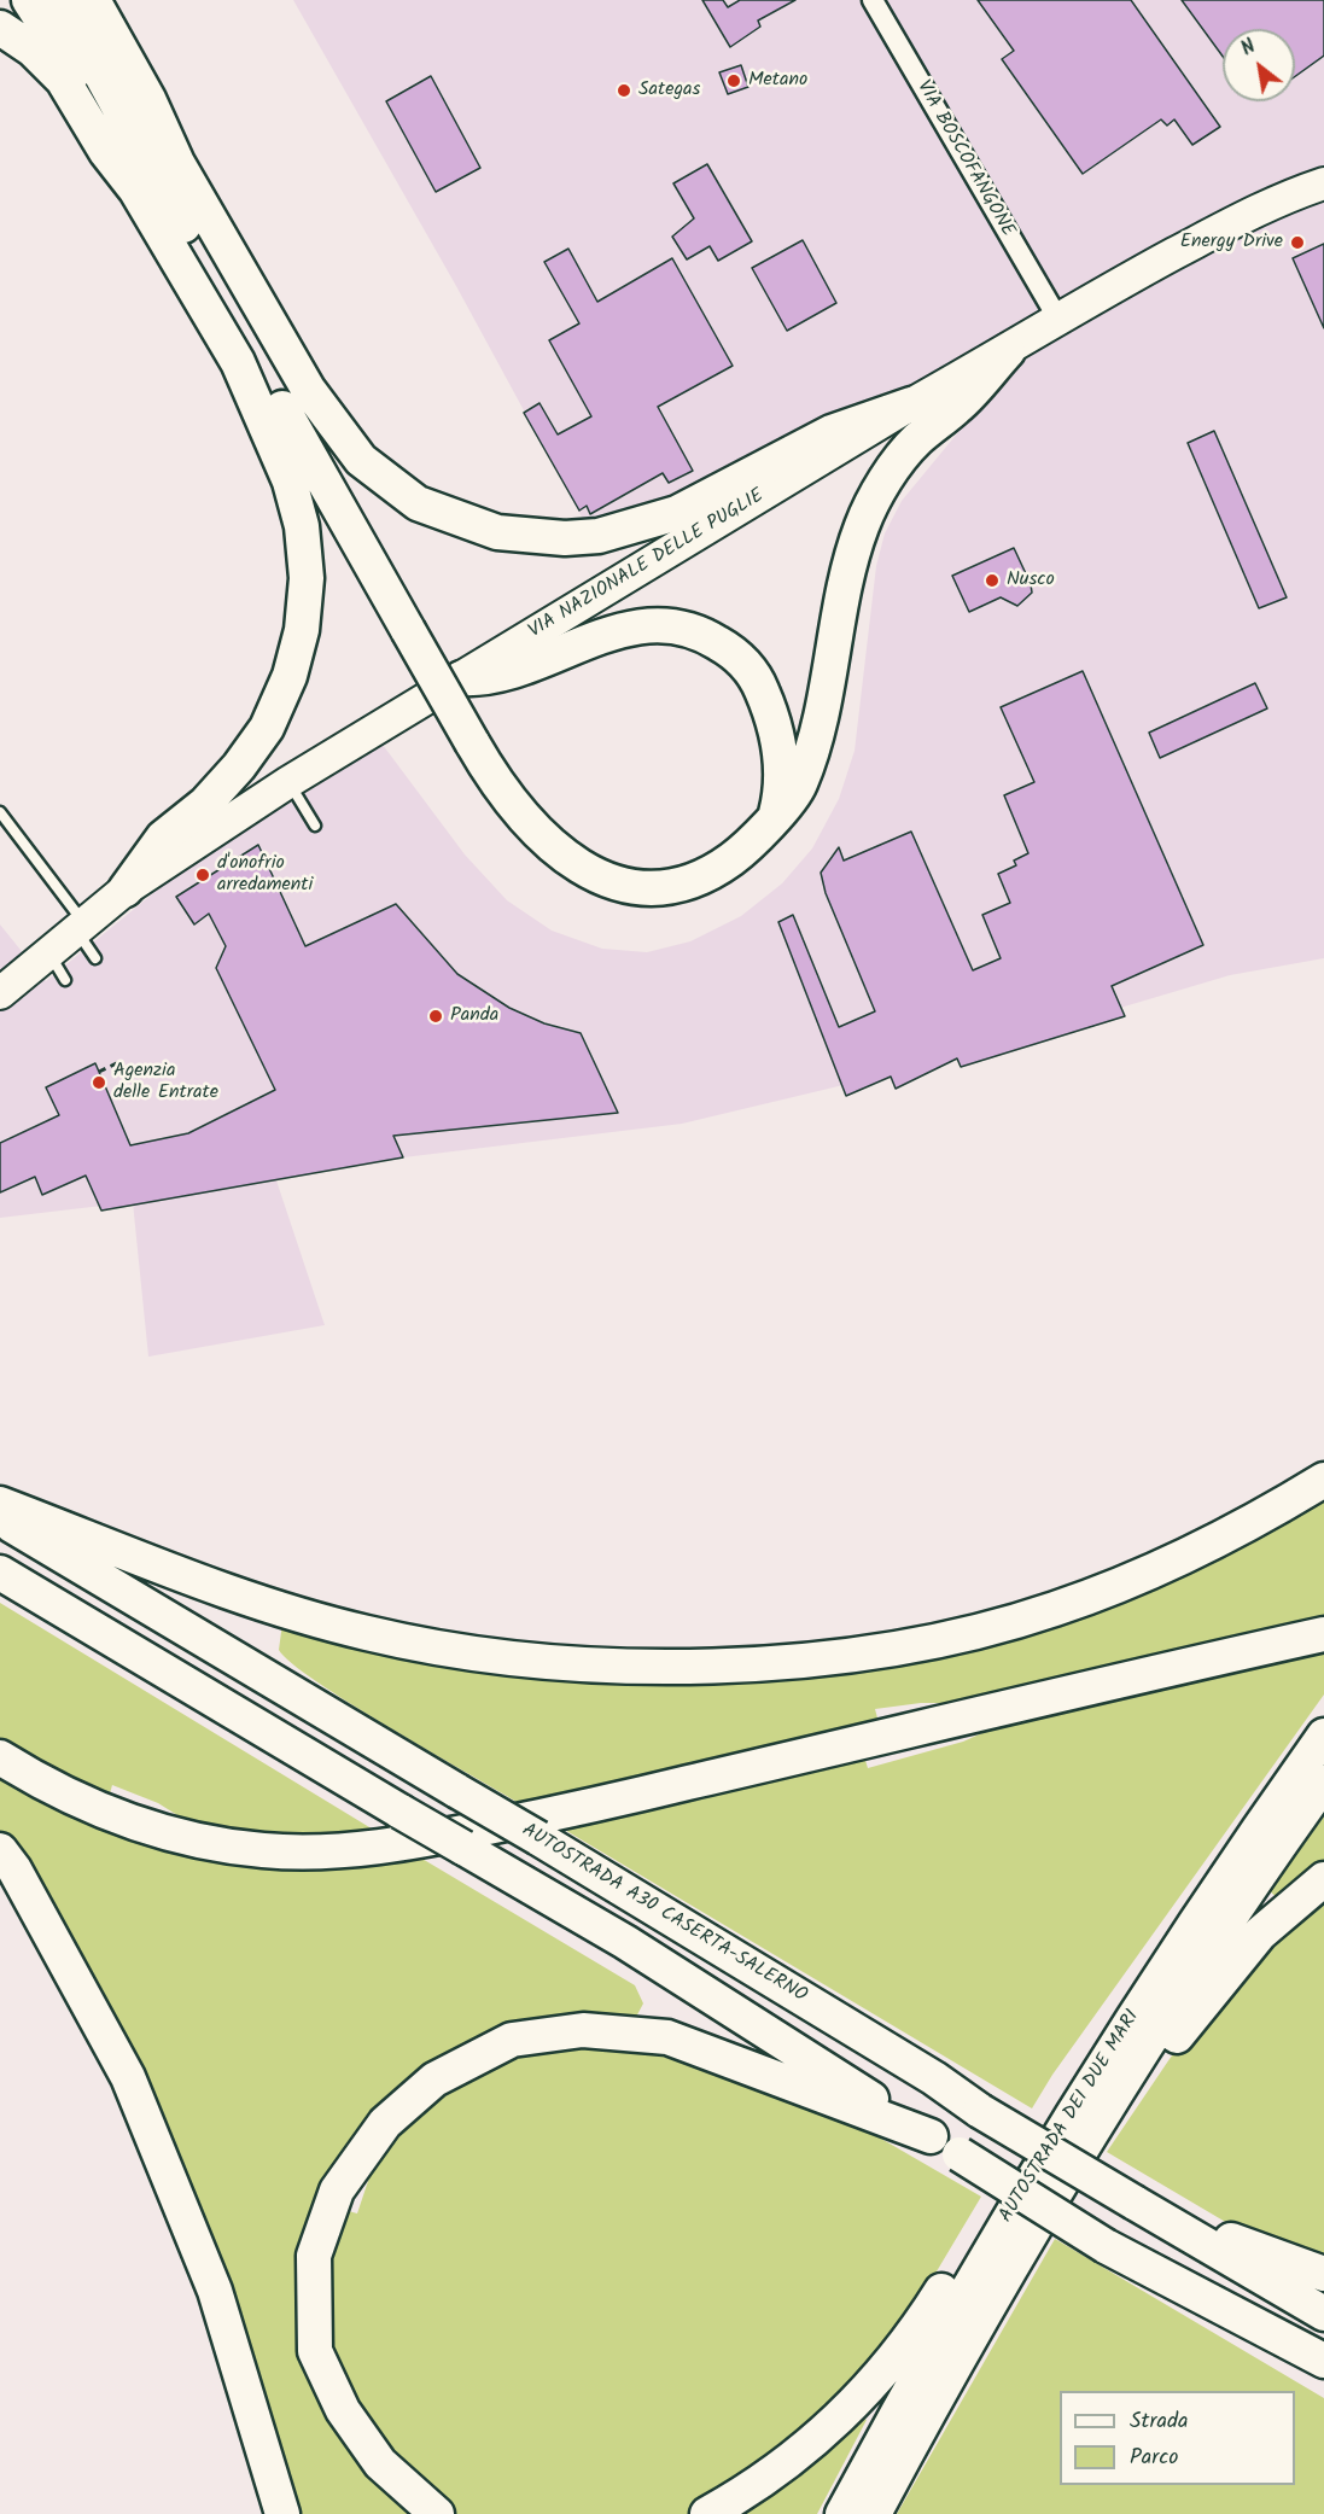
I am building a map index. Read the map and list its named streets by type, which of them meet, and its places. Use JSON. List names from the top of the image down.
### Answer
{
  "streets": {
    "highway": ["AUTOSTRADA A30 CASERTA-SALERNO", "AUTOSTRADA DEI DUE MARI"],
    "main road": ["VIA NAZIONALE DELLE PUGLIE"],
    "street": ["VIA BOSCOFANGONE"]
  },
  "crossings": [
    ["VIA BOSCOFANGONE", "VIA NAZIONALE DELLE PUGLIE"]
  ],
  "places": [
    "Metano",
    "Sategas",
    "Energy Drive",
    "Nusco",
    "d'onofrio arredamenti",
    "Panda",
    "Agenzia delle Entrate"
  ],
  "legend": ["Strada", "Parco"],
  "north": "top left"
}
